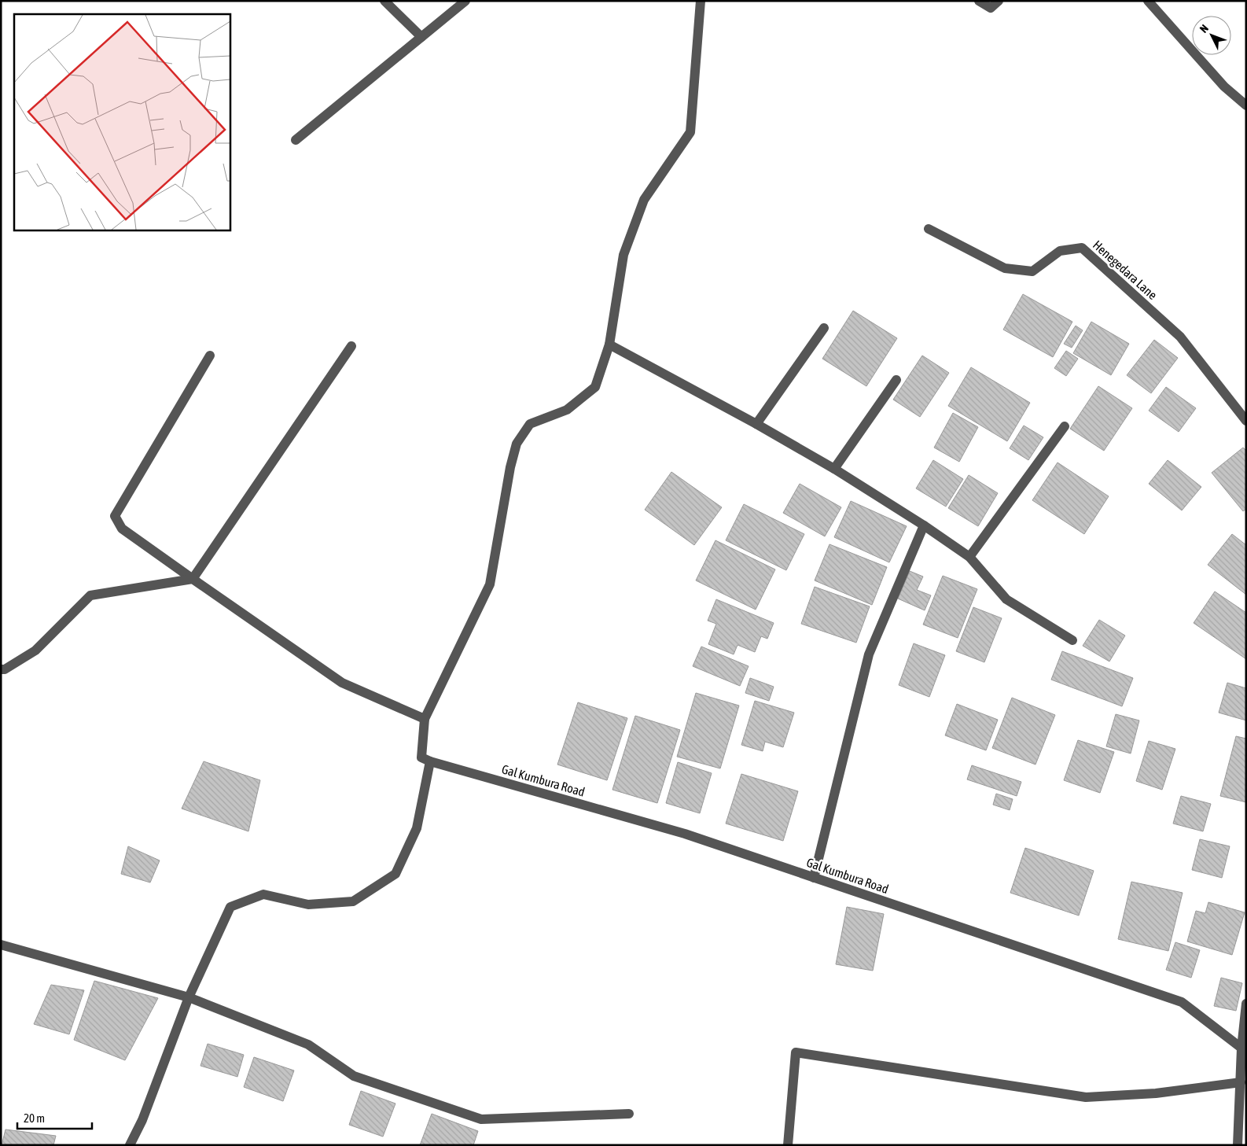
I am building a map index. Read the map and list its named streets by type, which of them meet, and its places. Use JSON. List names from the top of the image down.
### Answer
{
  "streets": {
    "street": ["Henegedara Lane", "Gal Kumbura Road"]
  },
  "scale_bar": "20 m",
  "north": "top left"
}
